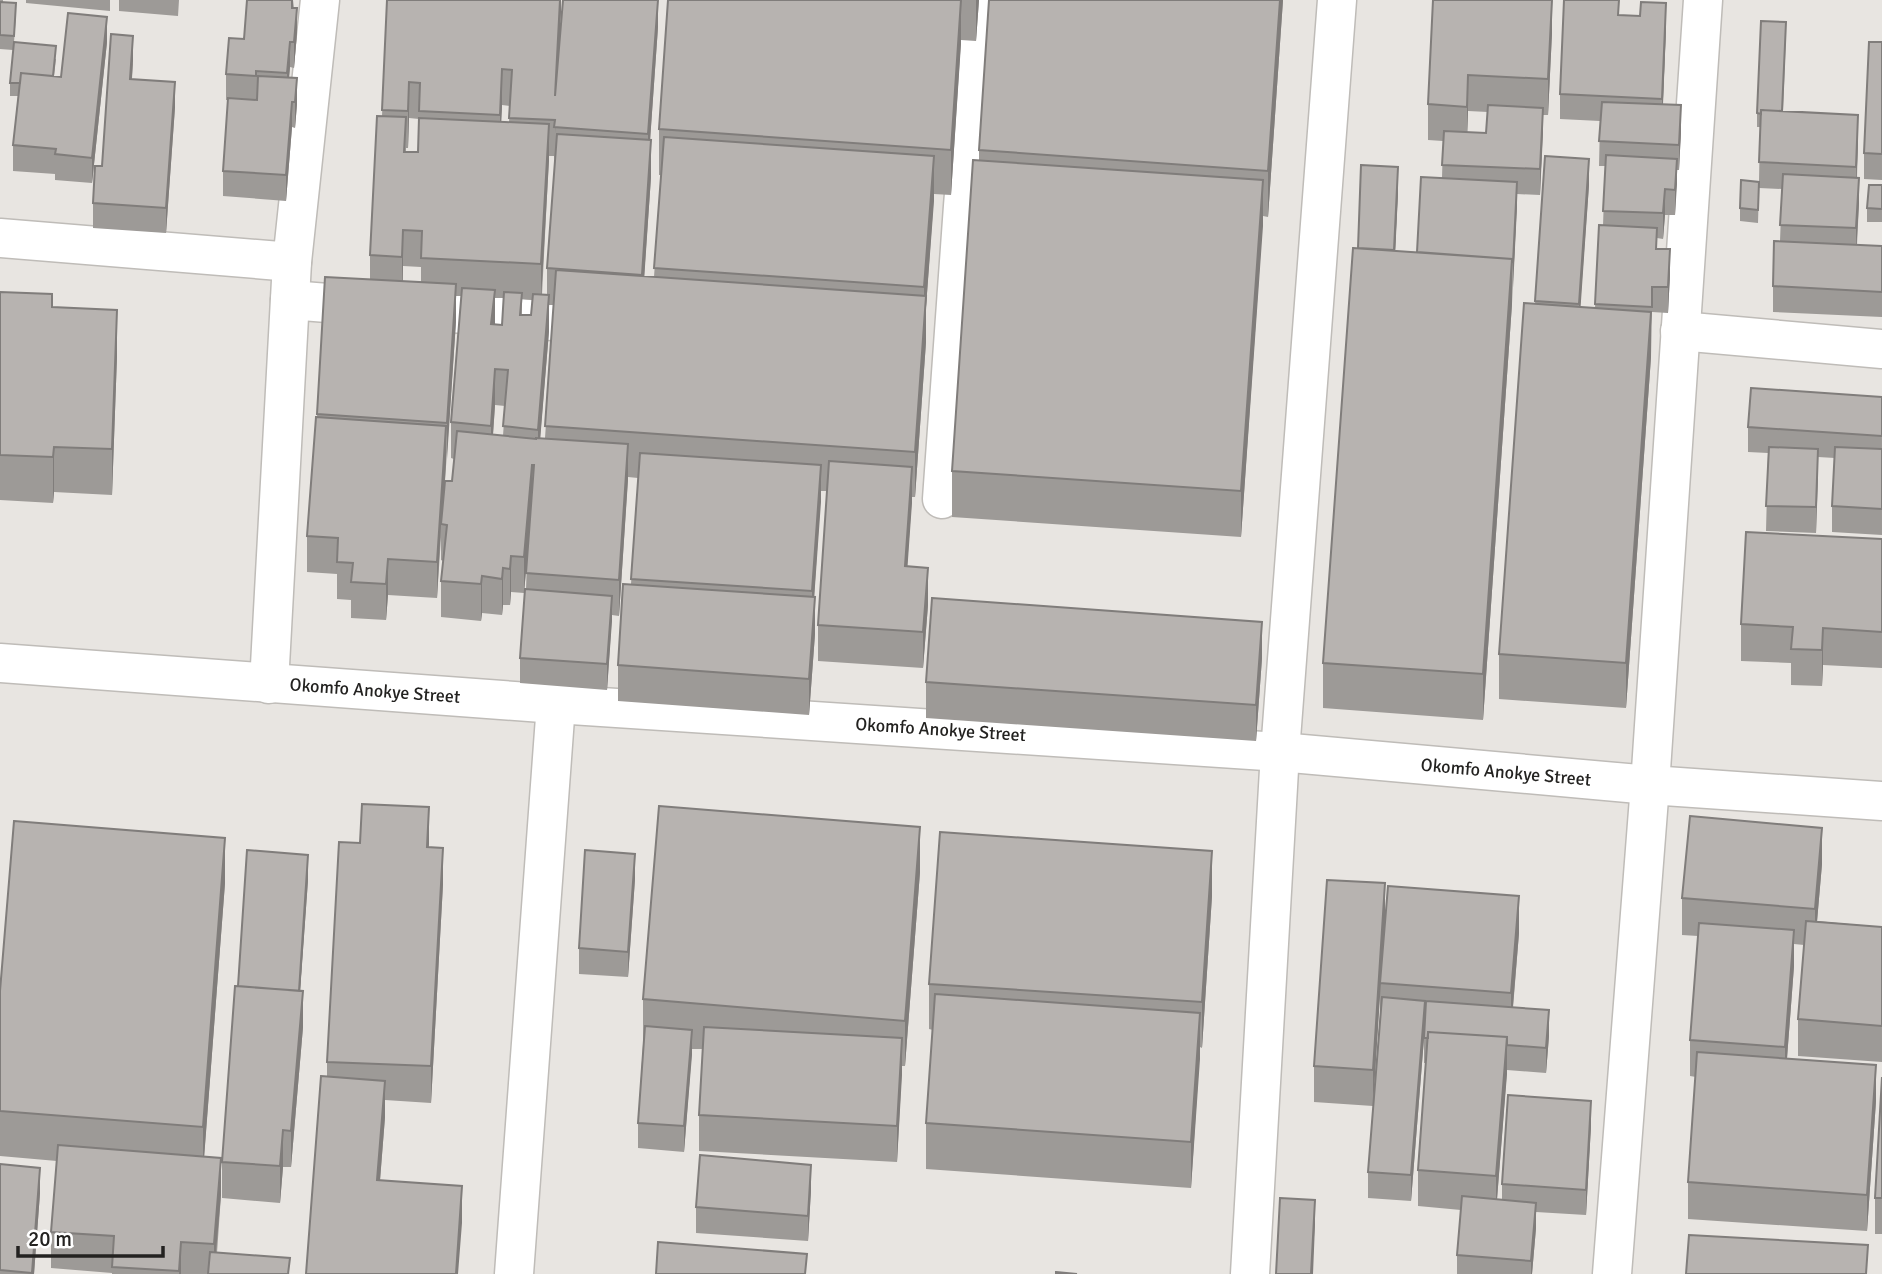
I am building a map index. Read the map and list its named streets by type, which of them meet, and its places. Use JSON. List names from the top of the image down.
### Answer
{
  "streets": {
    "street": ["Okomfo Anokye Street"]
  },
  "scale_bar": "20 m"
}
